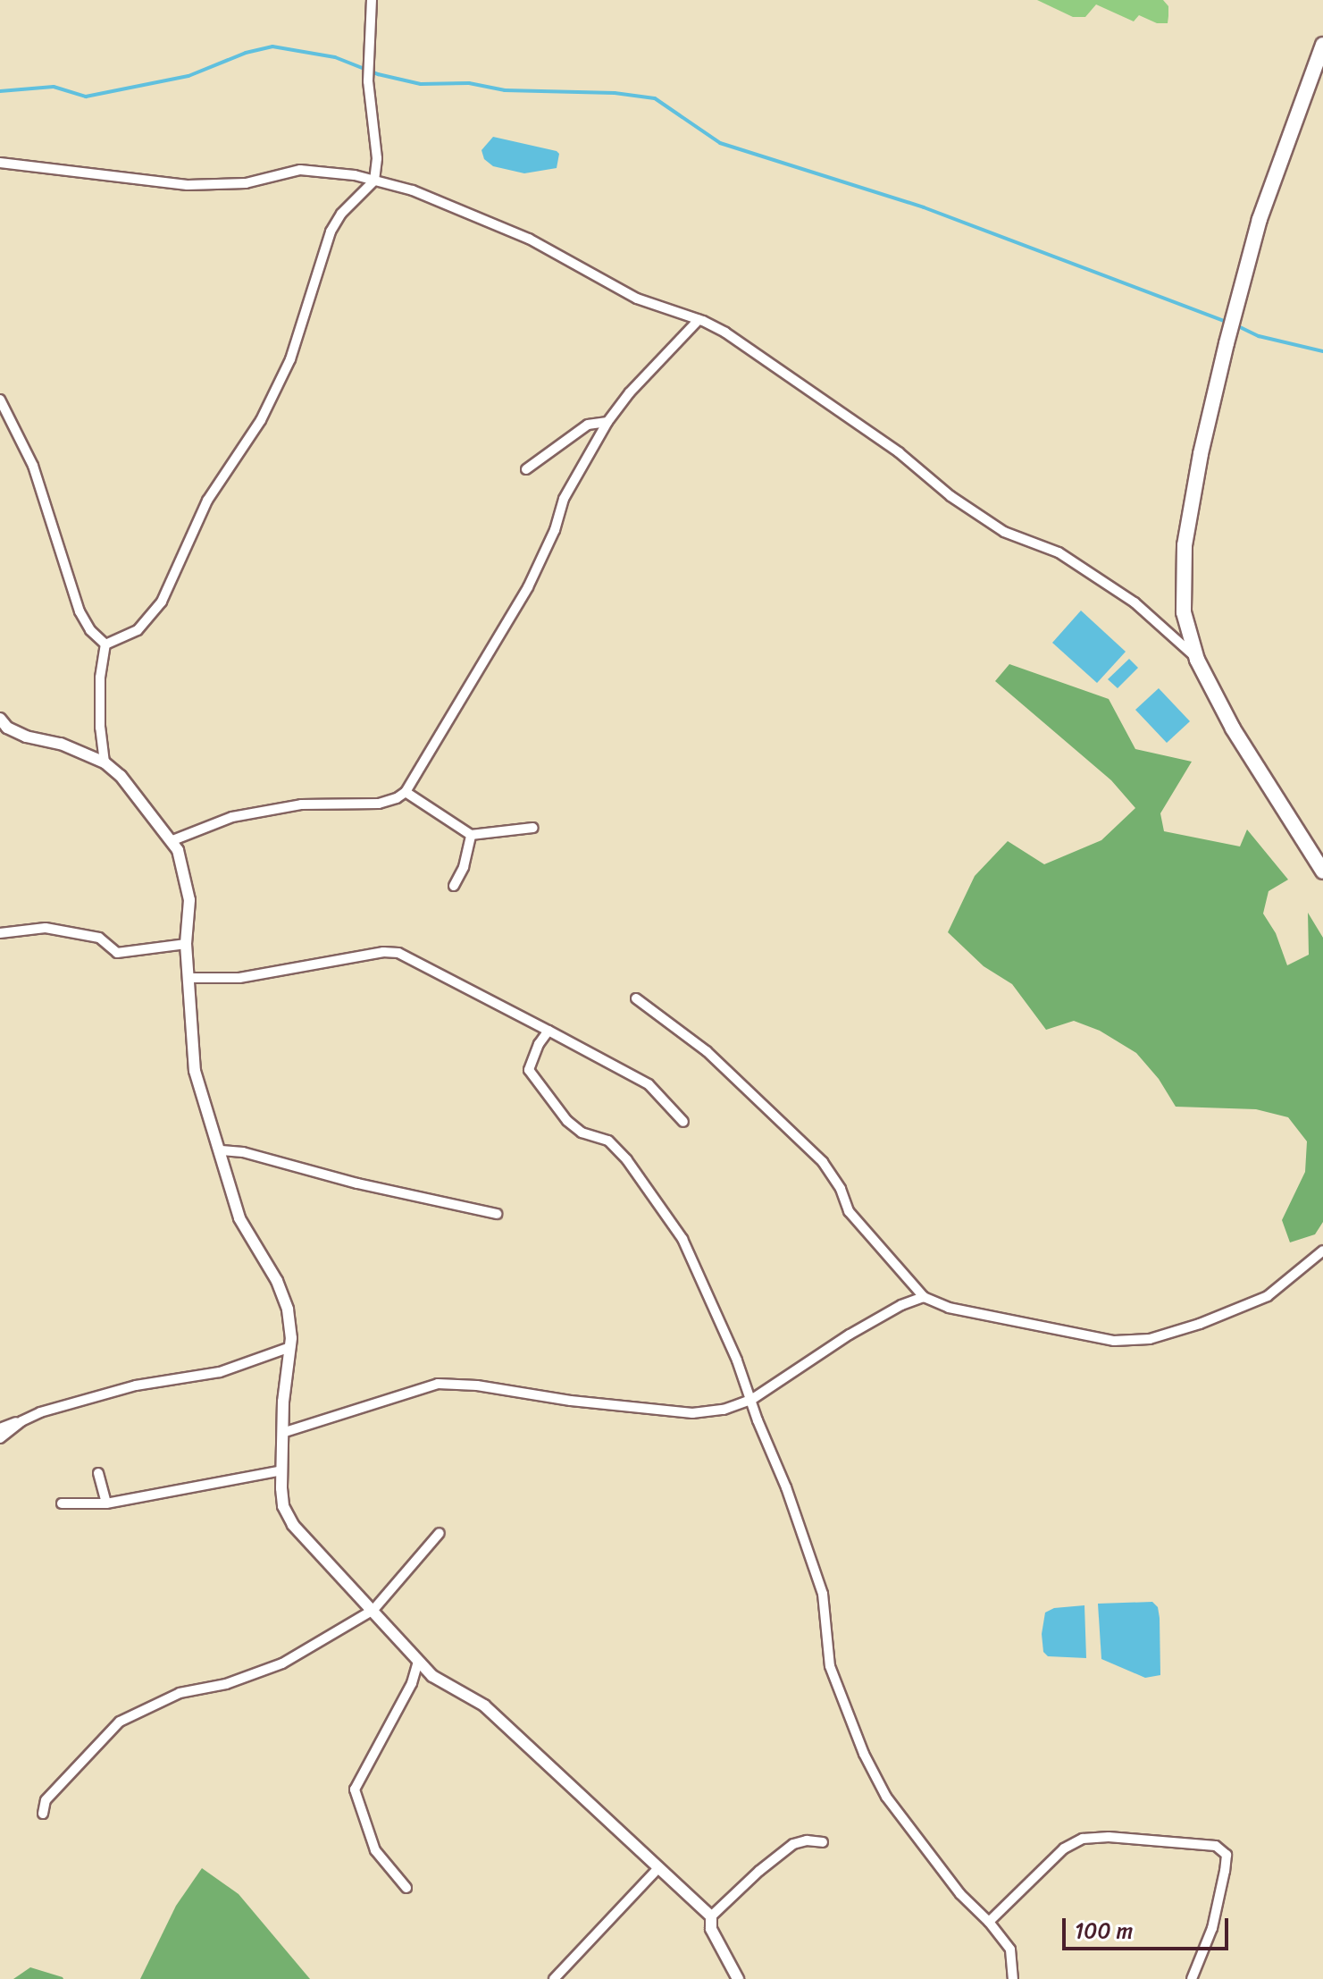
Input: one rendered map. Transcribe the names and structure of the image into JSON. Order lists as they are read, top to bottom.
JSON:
{
  "scale_bar": "100 m"
}
